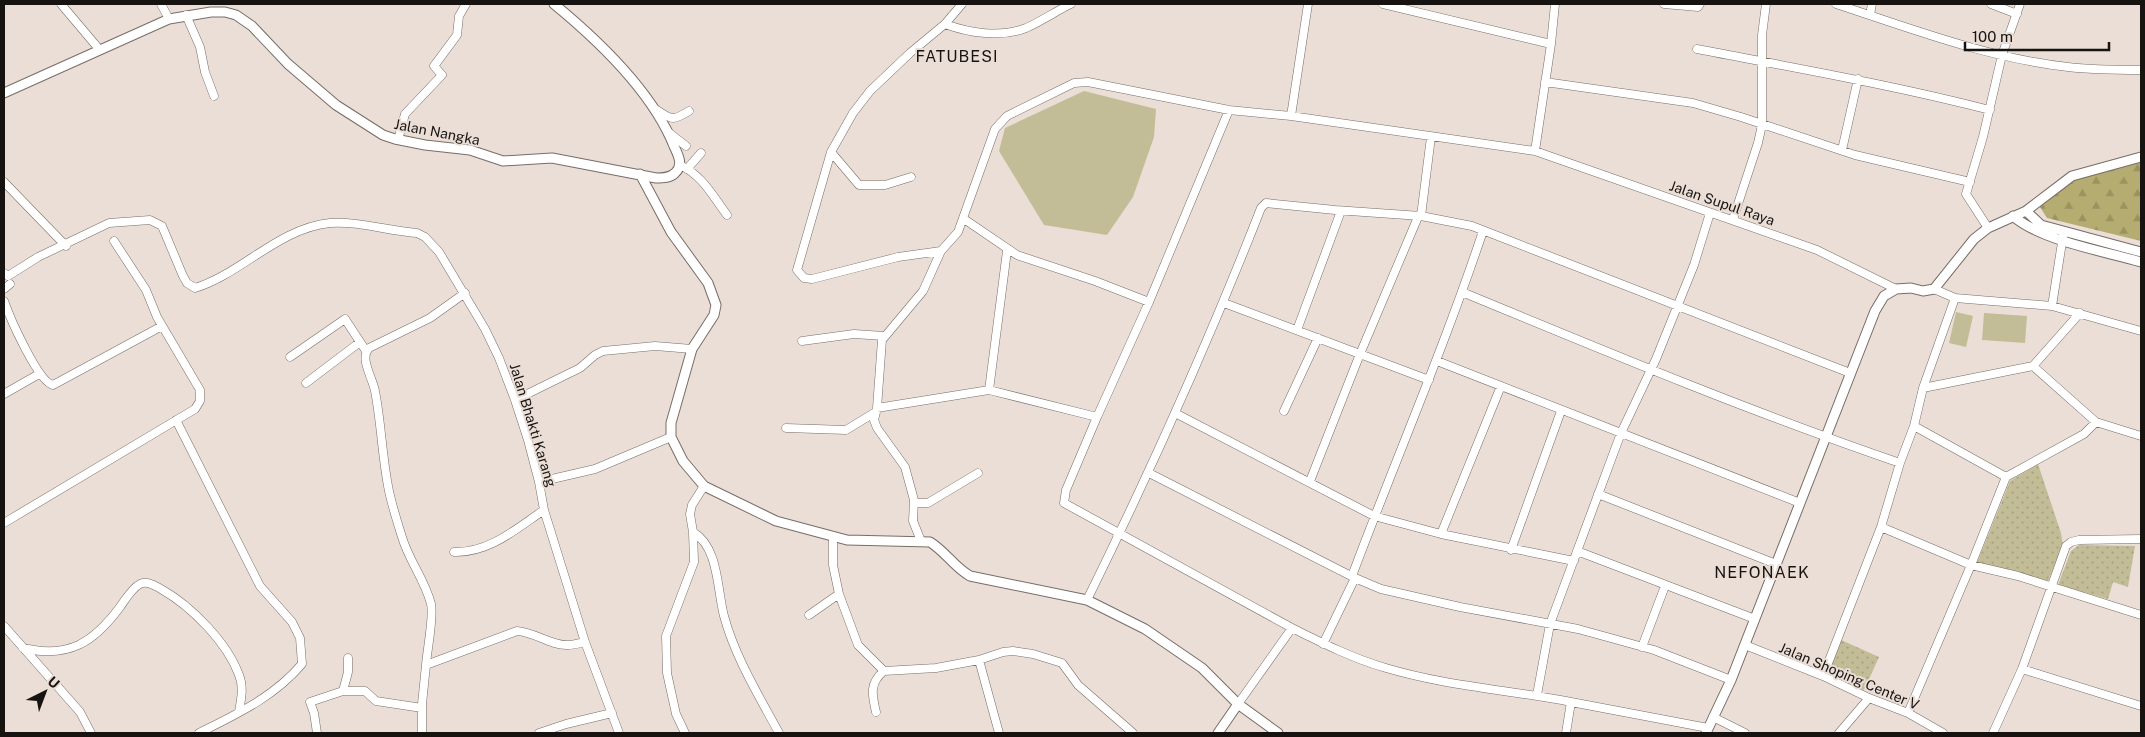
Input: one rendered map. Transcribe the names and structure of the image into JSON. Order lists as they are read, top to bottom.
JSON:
{
  "streets": {
    "street": [
      "Jalan Nangka",
      "Jalan Supul Raya",
      "Jalan Bhakti Karang",
      "Jalan Shoping Center V"
    ]
  },
  "districts": ["FATUBESI", "NEFONAEK"],
  "scale_bar": "100 m",
  "north": "top right"
}
